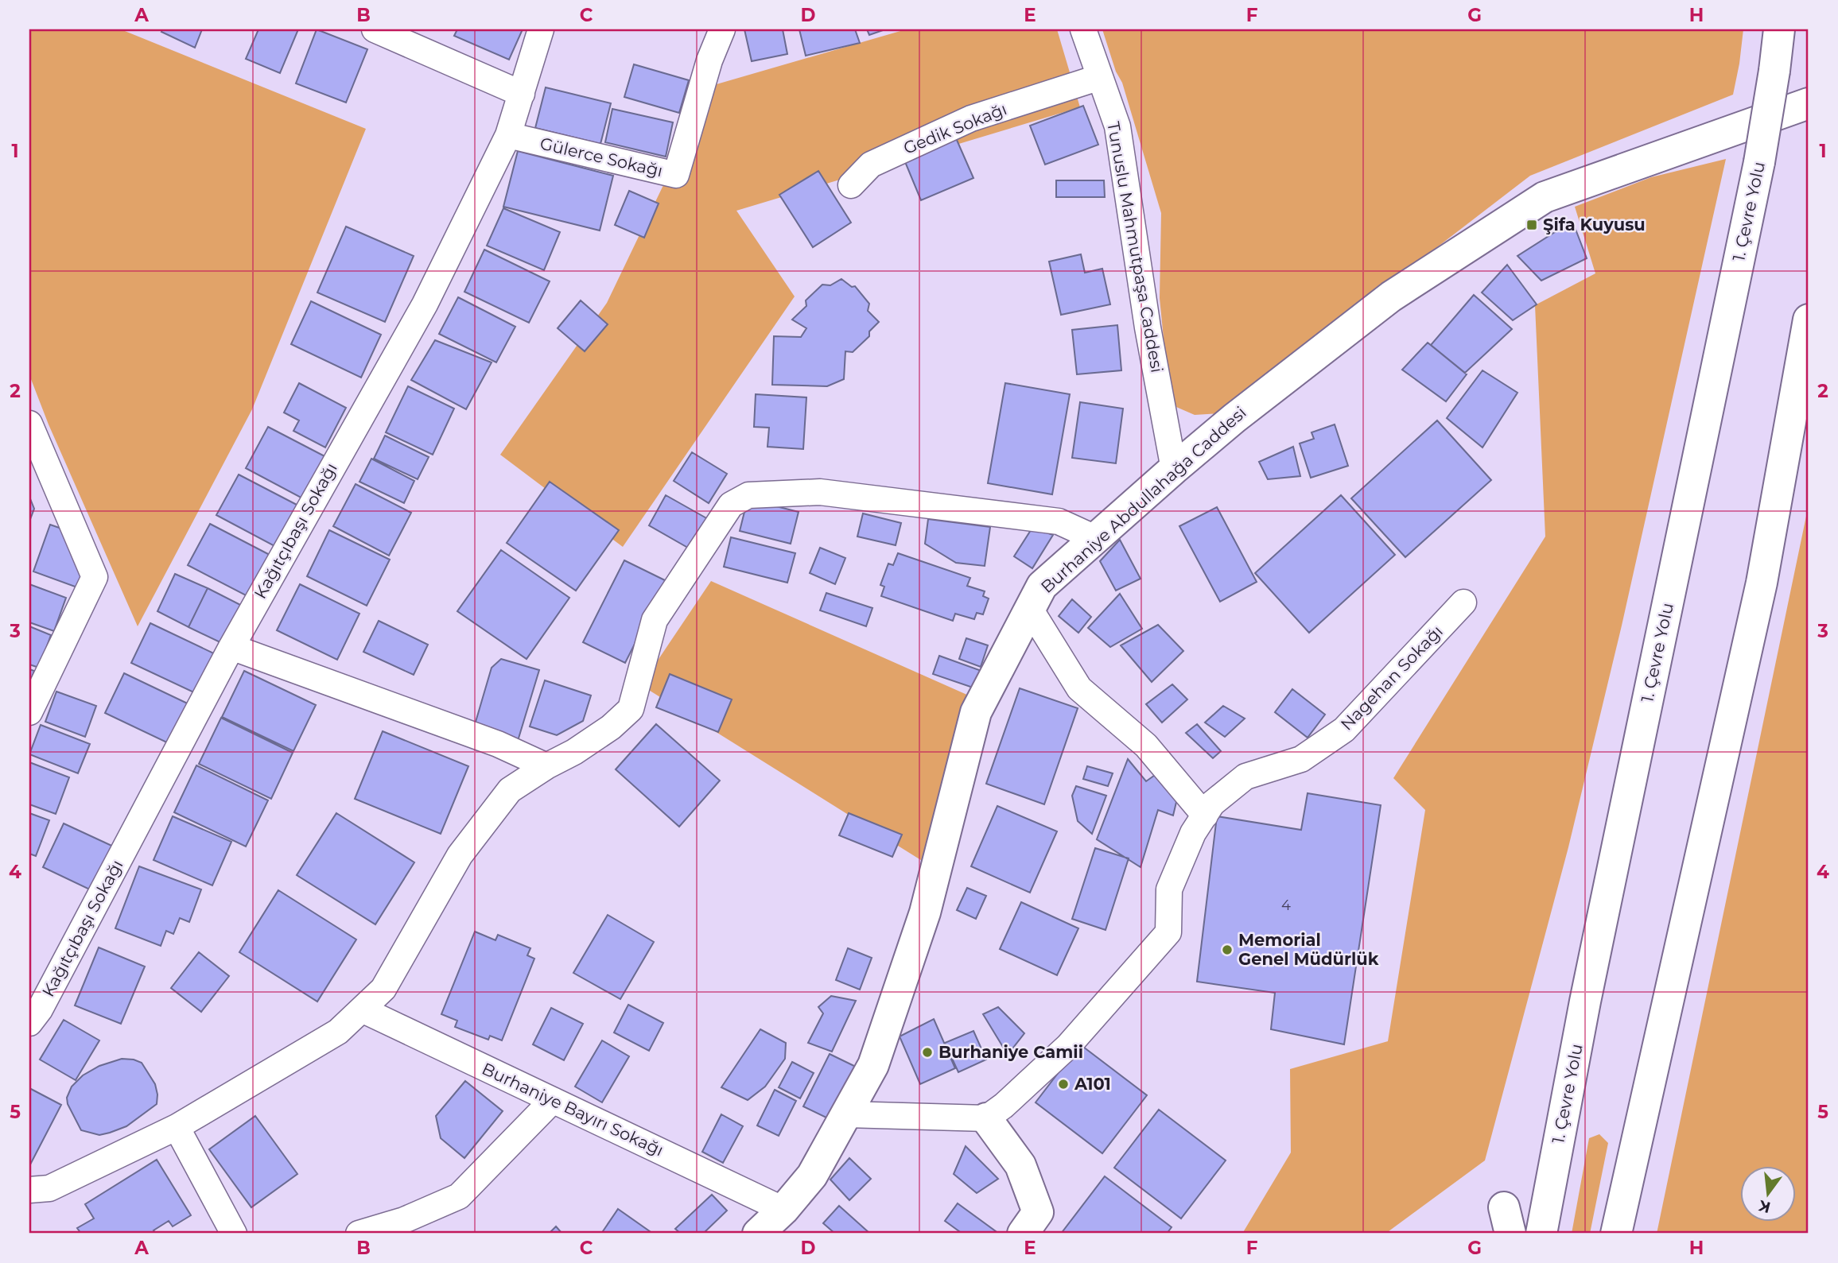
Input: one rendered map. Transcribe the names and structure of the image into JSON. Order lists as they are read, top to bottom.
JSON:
{
  "streets": {
    "main road": ["1. Çevre Yolu", "Burhaniye Abdullahağa Caddesi"],
    "street": [
      "Gedik Sokağı",
      "Gülerce Sokağı",
      "Tunuslu Mahmutpaşa Caddesi",
      "Kağıtçıbaşı Sokağı",
      "Nagehan Sokağı",
      "Burhaniye Bayırı Sokağı"
    ]
  },
  "crossings": [
    ["Gedik Sokağı", "Tunuslu Mahmutpaşa Caddesi"],
    ["Gülerce Sokağı", "Kağıtçıbaşı Sokağı"],
    ["Tunuslu Mahmutpaşa Caddesi", "Burhaniye Abdullahağa Caddesi"],
    ["Burhaniye Abdullahağa Caddesi", "Burhaniye Bayırı Sokağı"]
  ],
  "places": {
    "transit": ["Şifa Kuyusu"],
    "other": ["Memorial Genel Müdürlük", "Burhaniye Camii", "A101"]
  },
  "house_numbers": ["4"],
  "north": "bottom",
  "grid": {
    "columns": [
      "A",
      "B",
      "C",
      "D",
      "E",
      "F",
      "G",
      "H"
    ],
    "rows": [
      "1",
      "2",
      "3",
      "4",
      "5"
    ]
  }
}
